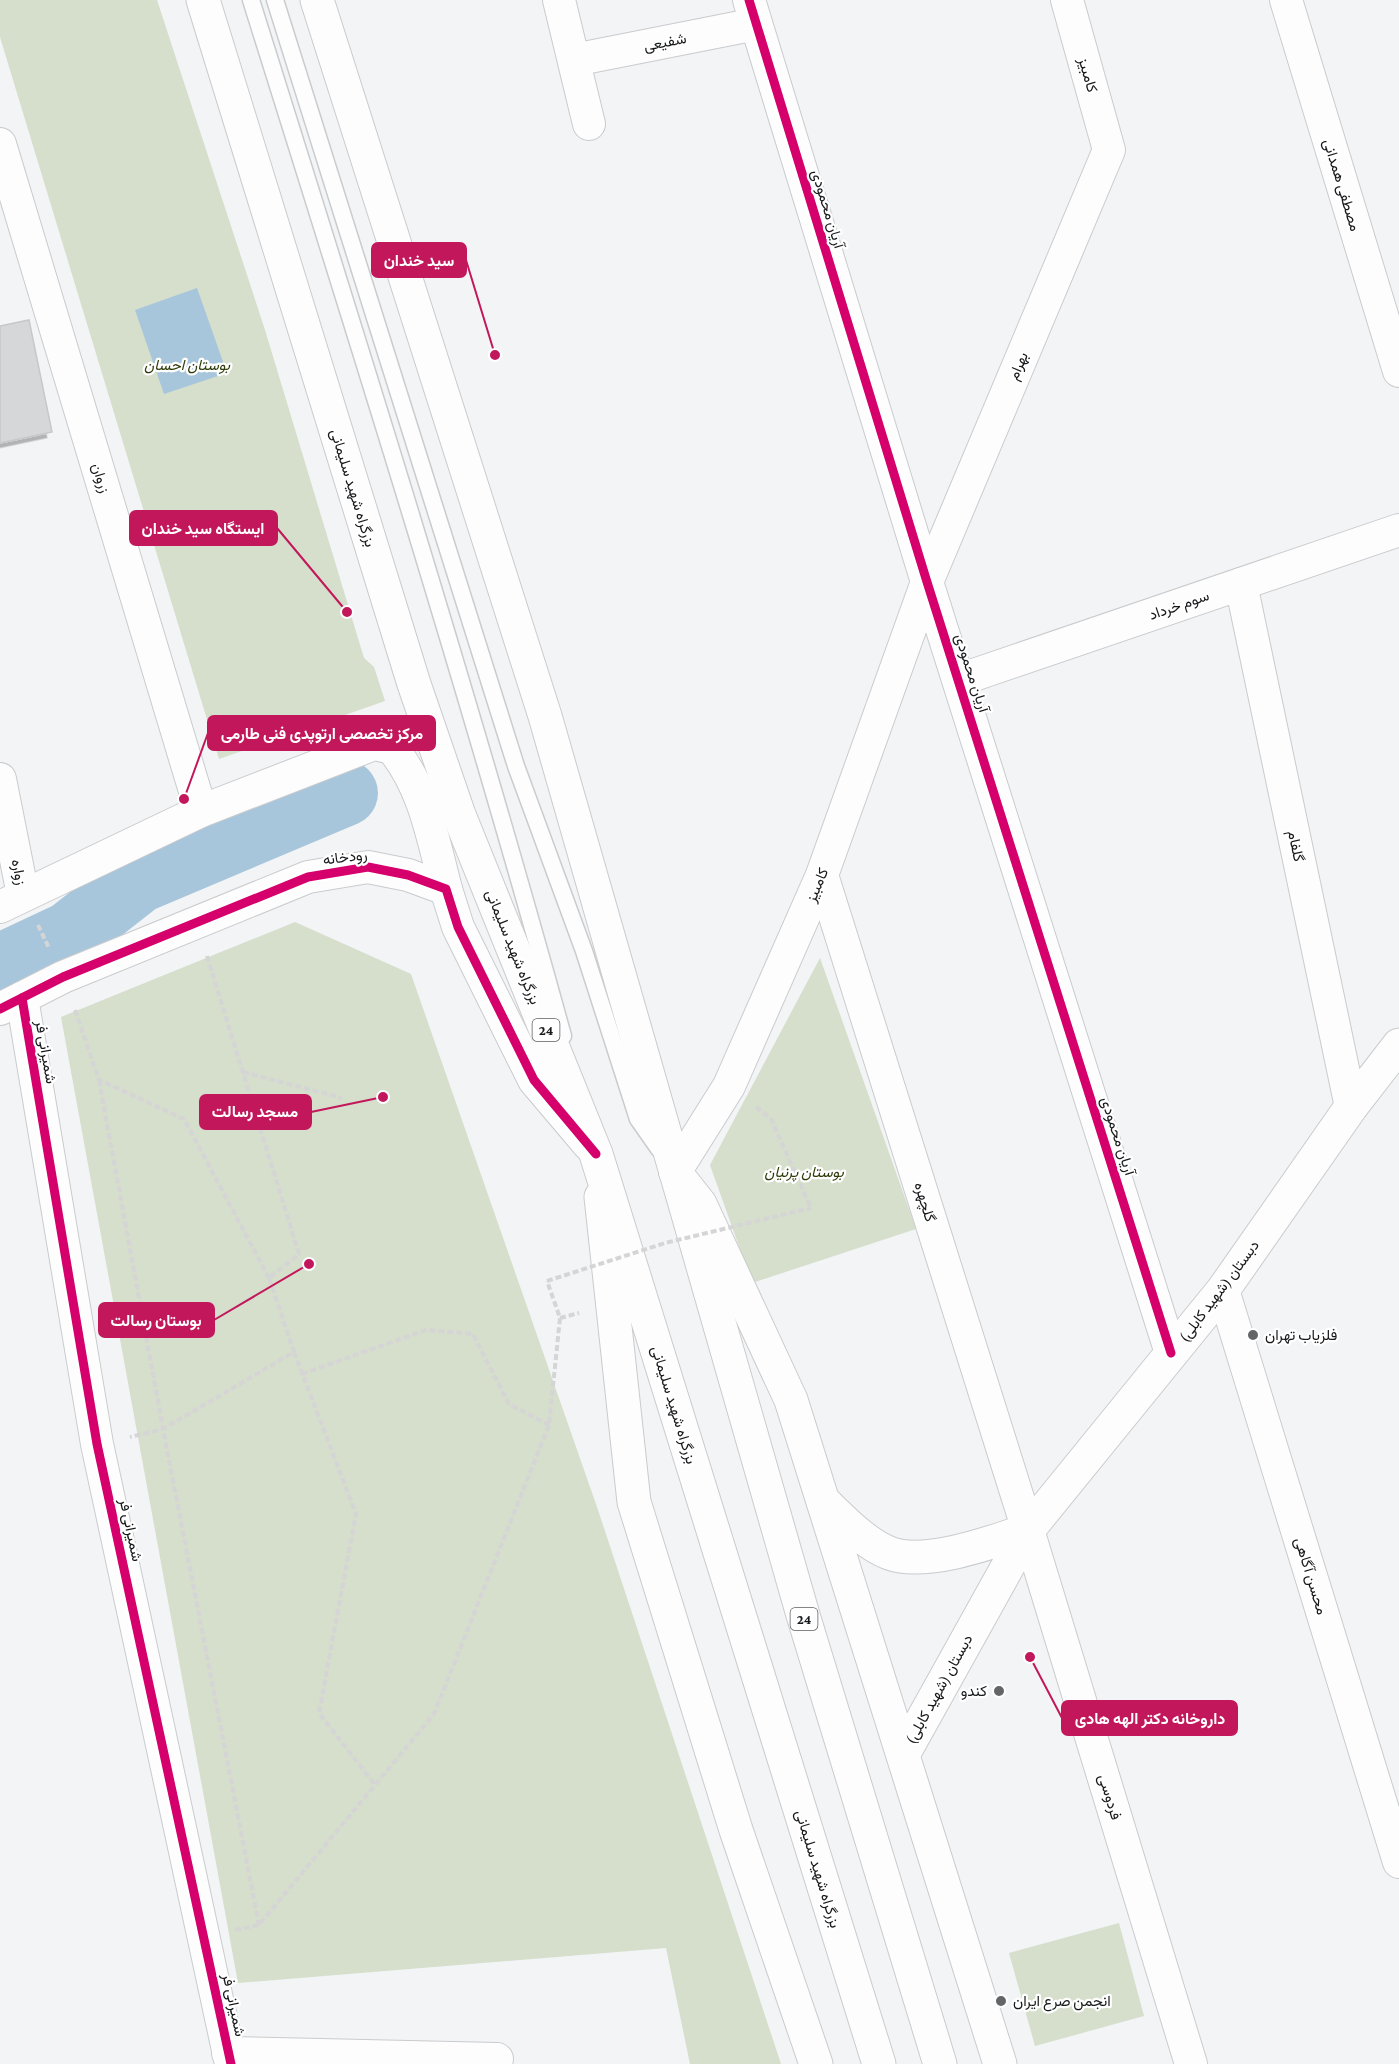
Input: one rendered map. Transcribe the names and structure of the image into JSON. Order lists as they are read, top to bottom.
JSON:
{
  "streets": {
    "main road": ["بزرگراه شهید سلیمانی", "24", "دبستان (شهید کابلی)"],
    "street": [
      "شفیعی",
      "کامبیز",
      "مصطفی همدانی",
      "آریان محمودی",
      "بهرام",
      "زروان",
      "سوم خرداد",
      "گلفام",
      "رودخانه",
      "زواره",
      "شمیرانی فر",
      "گلچهره",
      "محسن آگاهی",
      "فردوسی"
    ]
  },
  "crossings": [
    ["شفیعی", "آریان محمودی"],
    ["کامبیز", "آریان محمودی"],
    ["کامبیز", "بهرام"],
    ["کامبیز", "24"],
    ["کامبیز", "گلچهره"],
    ["آریان محمودی", "بهرام"],
    ["آریان محمودی", "سوم خرداد"],
    ["آریان محمودی", "دبستان (شهید کابلی)"],
    ["سوم خرداد", "گلفام"],
    ["گلفام", "دبستان (شهید کابلی)"],
    ["رودخانه", "شمیرانی فر"],
    ["گلچهره", "دبستان (شهید کابلی)"],
    ["گلچهره", "فردوسی"],
    ["دبستان (شهید کابلی)", "محسن آگاهی"],
    ["دبستان (شهید کابلی)", "فردوسی"]
  ],
  "parks": ["بوستان احسان", "بوستان پرنیان"],
  "places": [
    "سید خندان",
    "ایستگاه سید خندان",
    "مرکز تخصصی ارتوپدی فنی طارمی",
    "مسجد رسالت",
    "بوستان رسالت",
    "فلزیاب تهران",
    "داروخانه دکتر الهه هادی",
    "کندو",
    "انجمن صرع ایران"
  ]
}
